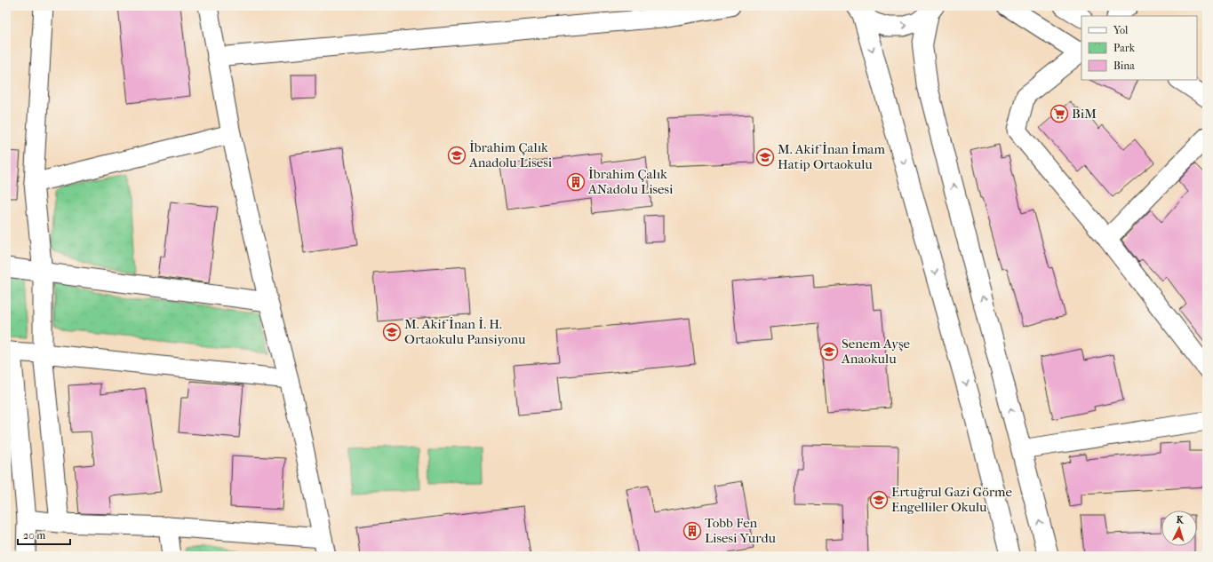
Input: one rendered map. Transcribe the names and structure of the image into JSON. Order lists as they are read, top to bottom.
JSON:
{
  "places": {
    "supermarket": ["BiM"],
    "school or university": [
      "İbrahim Çalık Anadolu Lisesi",
      "M. Akif İnan İmam Hatip Ortaokulu",
      "M. Akif İnan İ. H. Ortaokulu Pansiyonu",
      "Senem Ayşe Anaokulu",
      "Ertuğrul Gazi Görme Engelliler Okulu"
    ],
    "building": ["İbrahim Çalık ANadolu Lisesi", "Tobb Fen Lisesi Yurdu"]
  },
  "legend": ["Yol", "Park", "Bina"],
  "scale_bar": "20 m",
  "north": "top"
}
